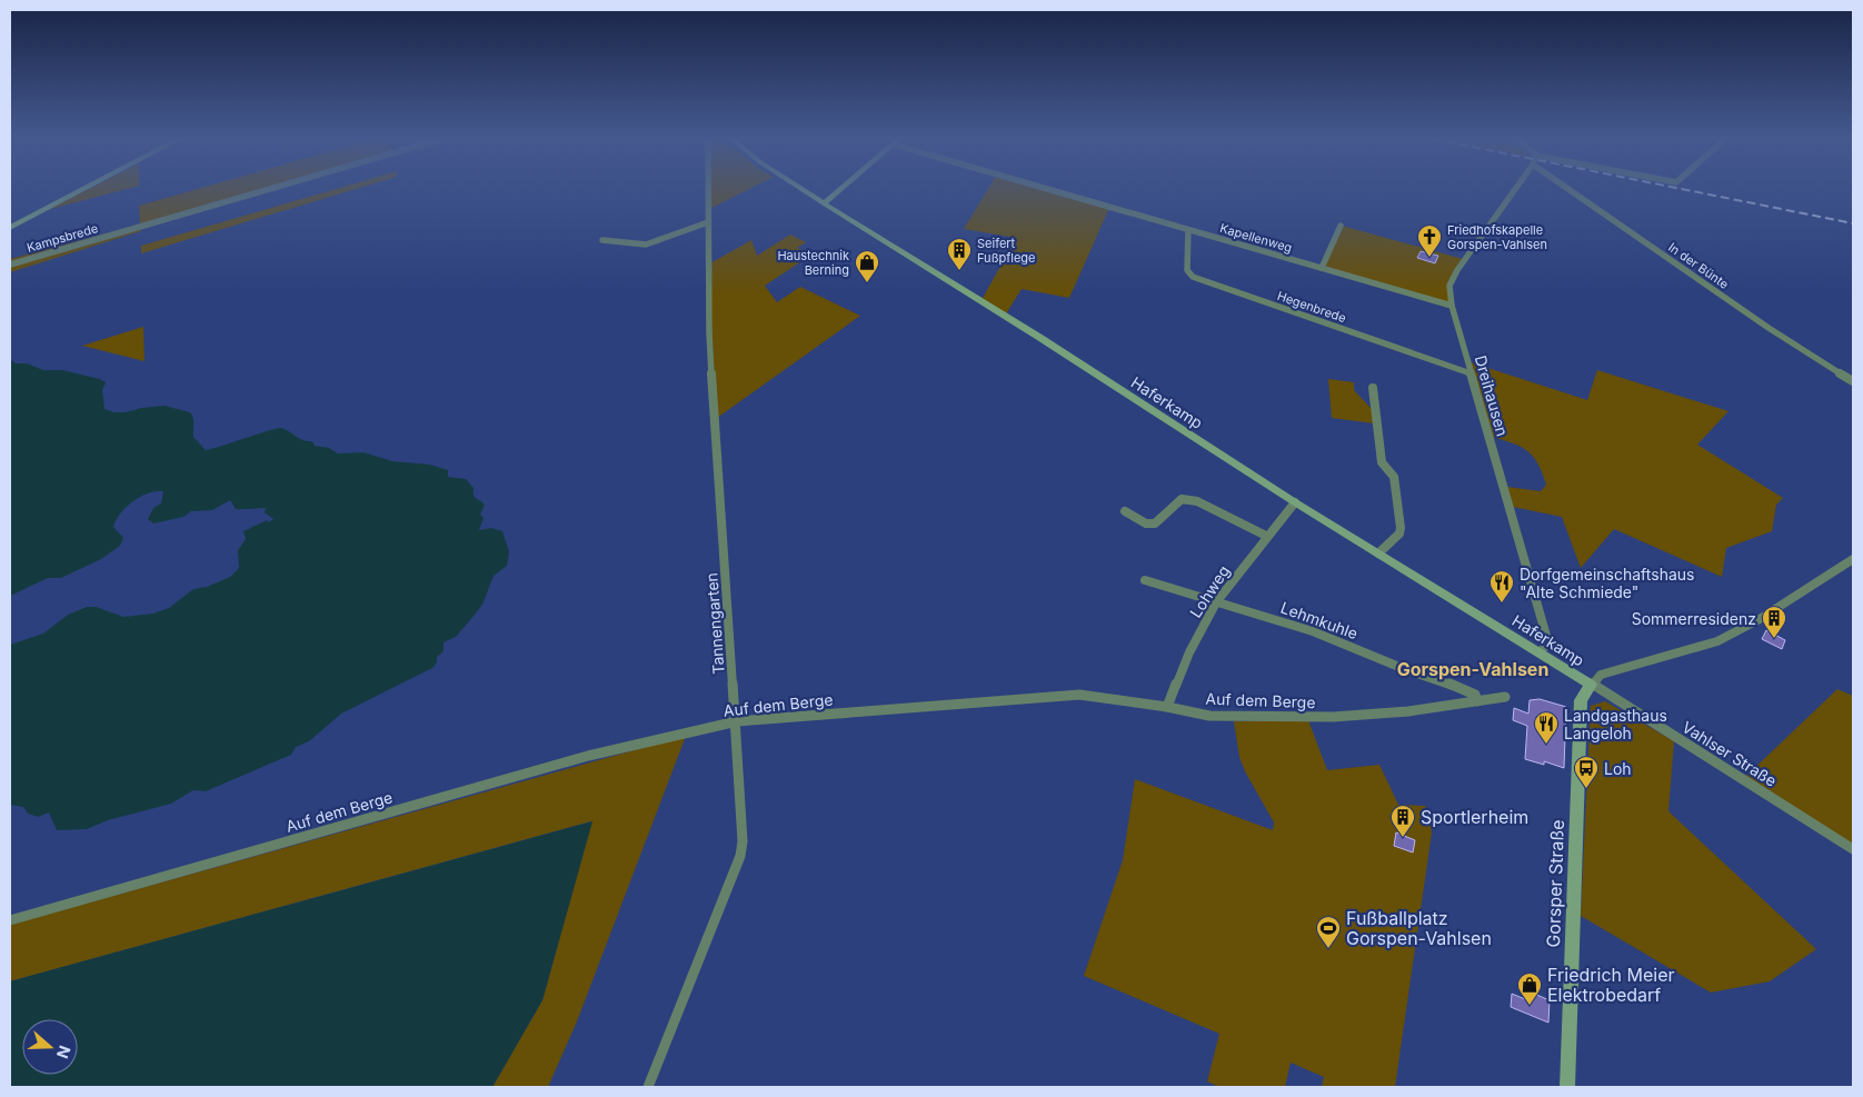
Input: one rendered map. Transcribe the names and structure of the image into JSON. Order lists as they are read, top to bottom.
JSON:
{
  "streets": {
    "street": [
      "Kampsbrede",
      "Kapellenweg",
      "In der Bünte",
      "Hegenbrede",
      "Dreihausen",
      "Haferkamp",
      "Lohweg",
      "Lehmkuhle",
      "Tannengarten",
      "Auf dem Berge",
      "Vahlser Straße",
      "Gorsper Straße"
    ]
  },
  "crossings": [
    ["Kapellenweg", "Hegenbrede"],
    ["Kapellenweg", "Dreihausen"],
    ["Hegenbrede", "Dreihausen"],
    ["Dreihausen", "Haferkamp"],
    ["Haferkamp", "Lohweg"],
    ["Haferkamp", "Vahlser Straße"],
    ["Haferkamp", "Gorsper Straße"],
    ["Lohweg", "Lehmkuhle"],
    ["Lohweg", "Auf dem Berge"],
    ["Lehmkuhle", "Auf dem Berge"],
    ["Tannengarten", "Auf dem Berge"],
    ["Vahlser Straße", "Gorsper Straße"]
  ],
  "districts": ["Gorspen-Vahlsen"],
  "places": {
    "church": ["Friedhofskapelle Gorspen-Vahlsen"],
    "building": ["Seifert Fußpflege", "Sommerresidenz", "Sportlerheim"],
    "shop": ["Haustechnik Berning", "Friedrich Meier Elektrobedarf"],
    "restaurant": ["Dorfgemeinschaftshaus \"Alte Schmiede\"", "Landgasthaus Langeloh"],
    "bus stop": ["Loh"],
    "sports": ["Fußballplatz Gorspen-Vahlsen"]
  },
  "north": "right"
}
